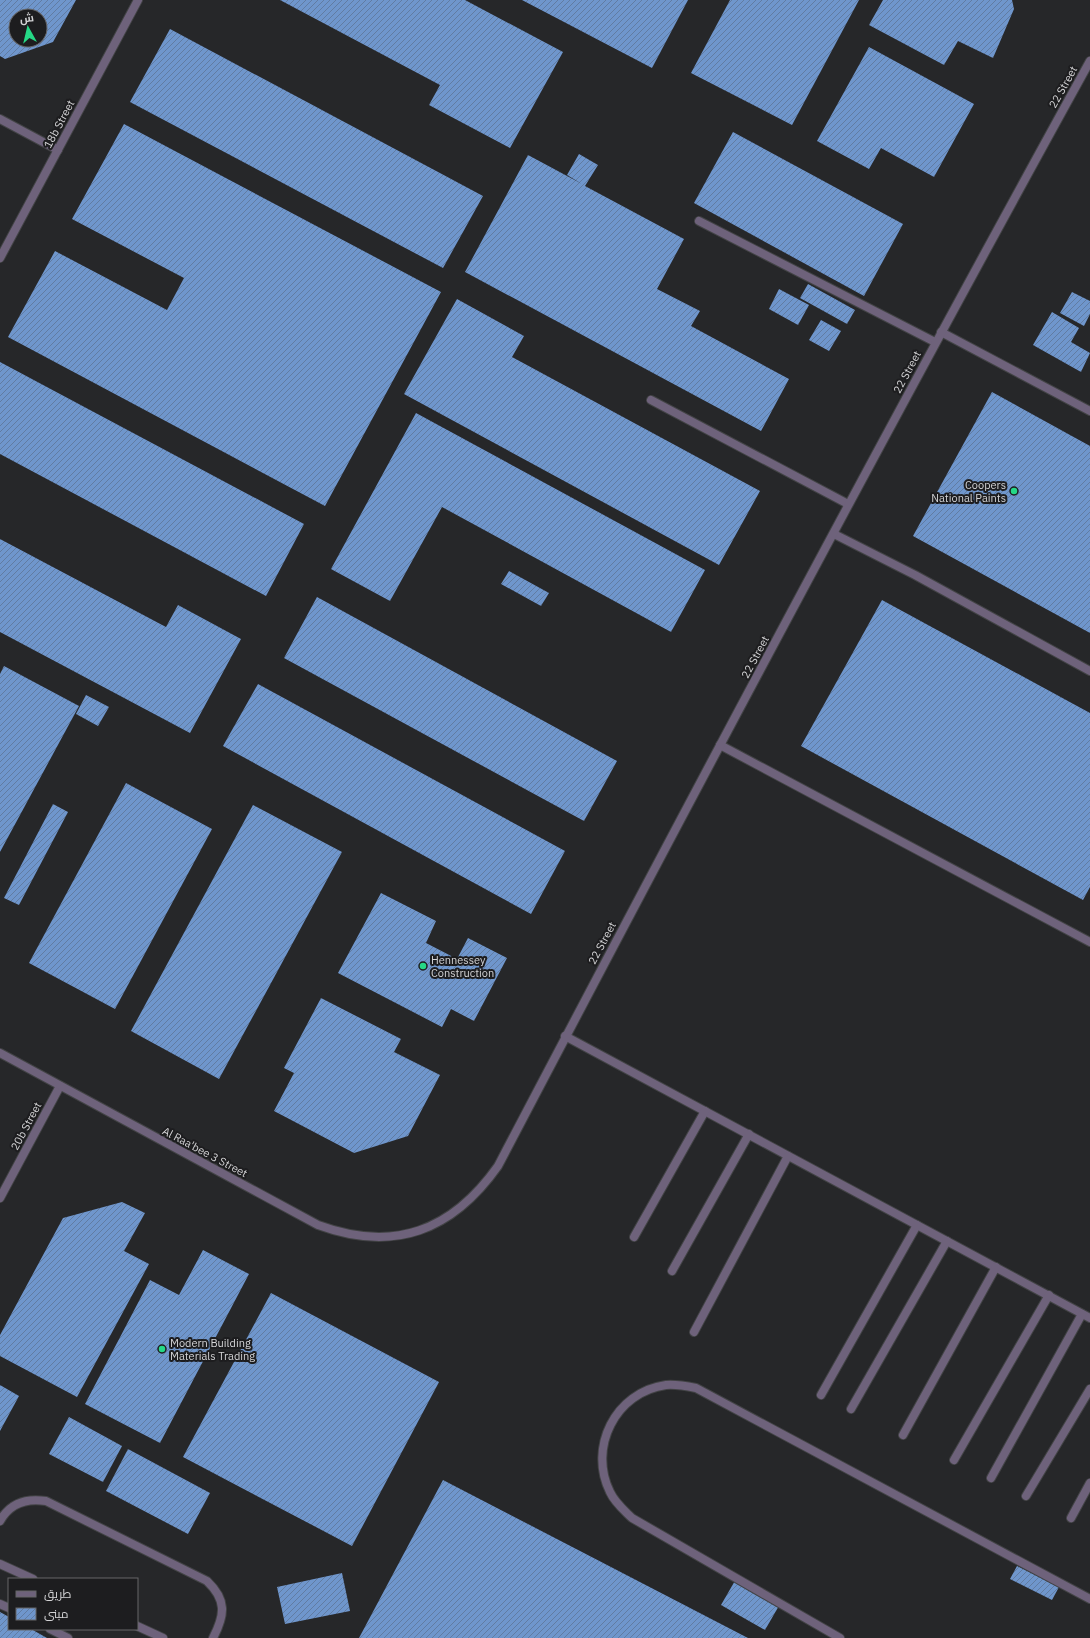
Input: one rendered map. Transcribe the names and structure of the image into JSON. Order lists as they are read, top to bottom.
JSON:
{
  "streets": {
    "street": [
      "22 Street",
      "18b Street",
      "20b Street",
      "Al Raa'bee 3 Street"
    ]
  },
  "crossings": [
    ["22 Street", "Al Raa'bee 3 Street"],
    ["20b Street", "Al Raa'bee 3 Street"]
  ],
  "places": ["Coopers National Paints", "Hennessey Construction", "Modern Building Materials Trading"],
  "legend": ["طريق", "مبنى"],
  "north": "top"
}
